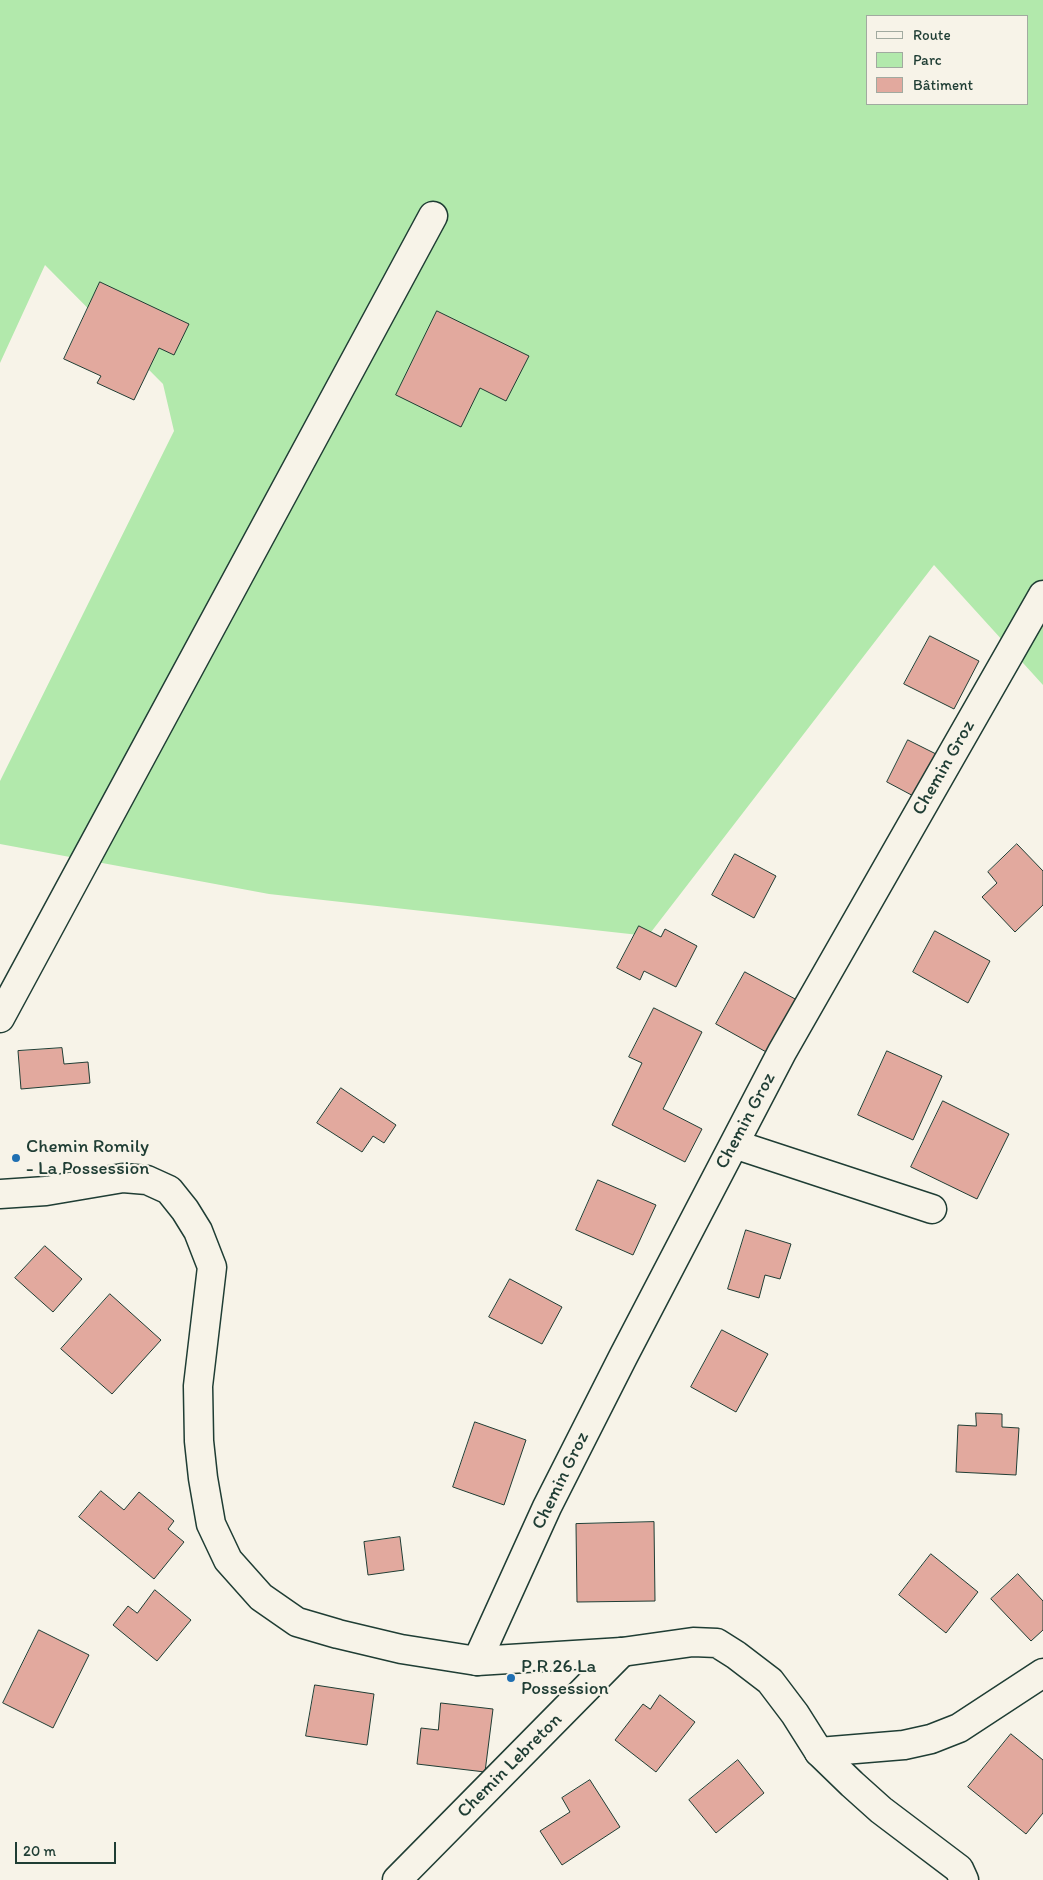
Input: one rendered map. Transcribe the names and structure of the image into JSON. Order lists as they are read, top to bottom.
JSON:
{
  "streets": {
    "street": ["Chemin Groz", "Chemin Lebreton"]
  },
  "places": ["Chemin Romily - La Possession", "P.R 26 La Possession"],
  "legend": ["Route", "Parc", "Bâtiment"],
  "scale_bar": "20 m"
}
